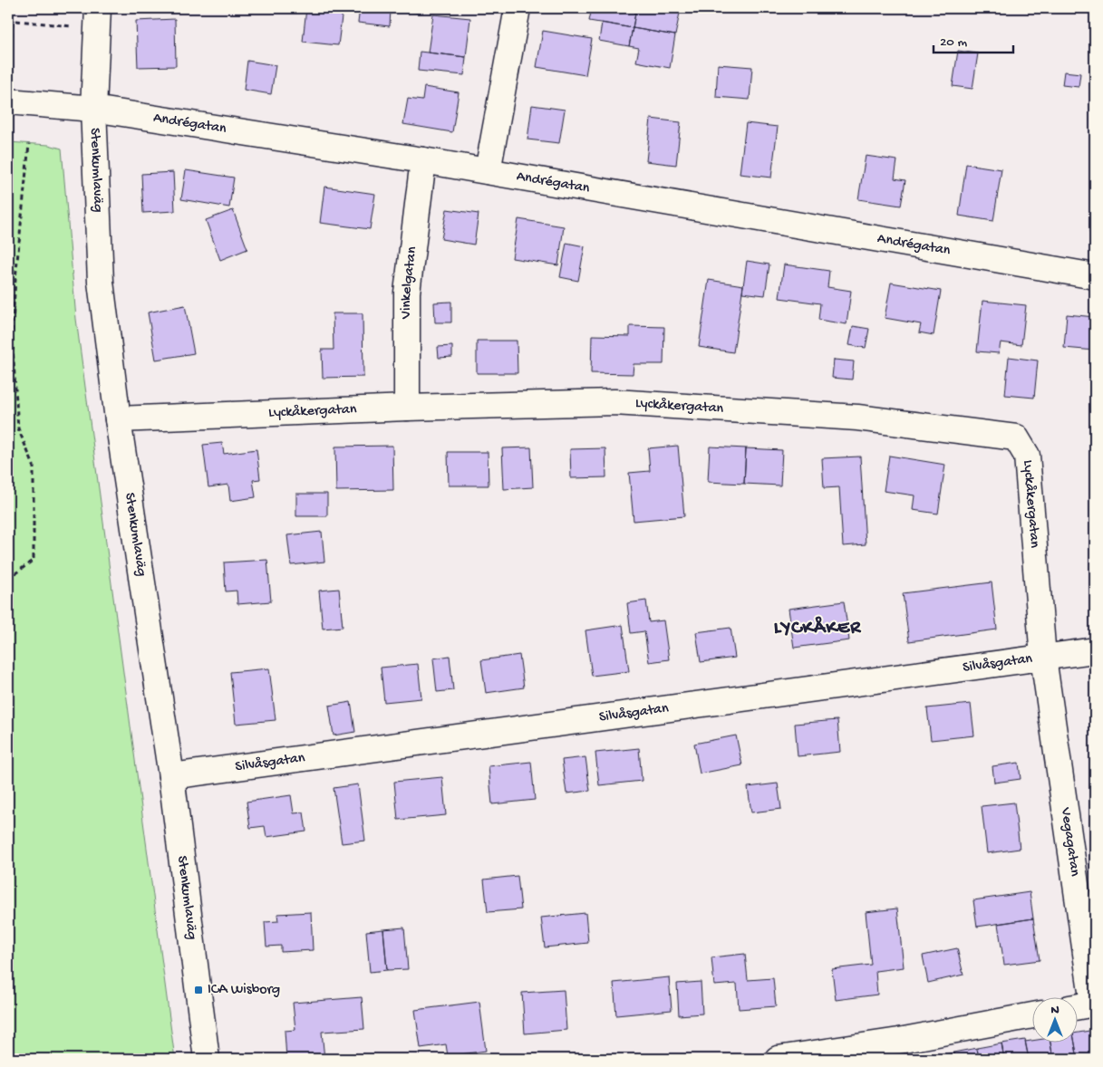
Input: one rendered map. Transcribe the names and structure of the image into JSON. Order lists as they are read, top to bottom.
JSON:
{
  "streets": {
    "street": [
      "Andrégatan",
      "Stenkumlaväg",
      "Vinkelgatan",
      "Lyckåkergatan",
      "Silvåsgatan",
      "Vegagatan"
    ]
  },
  "crossings": [
    ["Andrégatan", "Stenkumlaväg"],
    ["Andrégatan", "Vinkelgatan"],
    ["Stenkumlaväg", "Lyckåkergatan"],
    ["Stenkumlaväg", "Silvåsgatan"],
    ["Vinkelgatan", "Lyckåkergatan"],
    ["Lyckåkergatan", "Silvåsgatan"],
    ["Lyckåkergatan", "Vegagatan"],
    ["Silvåsgatan", "Vegagatan"]
  ],
  "districts": ["LYCKÅKER"],
  "places": {
    "transit": ["ICA Wisborg"]
  },
  "scale_bar": "20 m",
  "north": "top"
}
